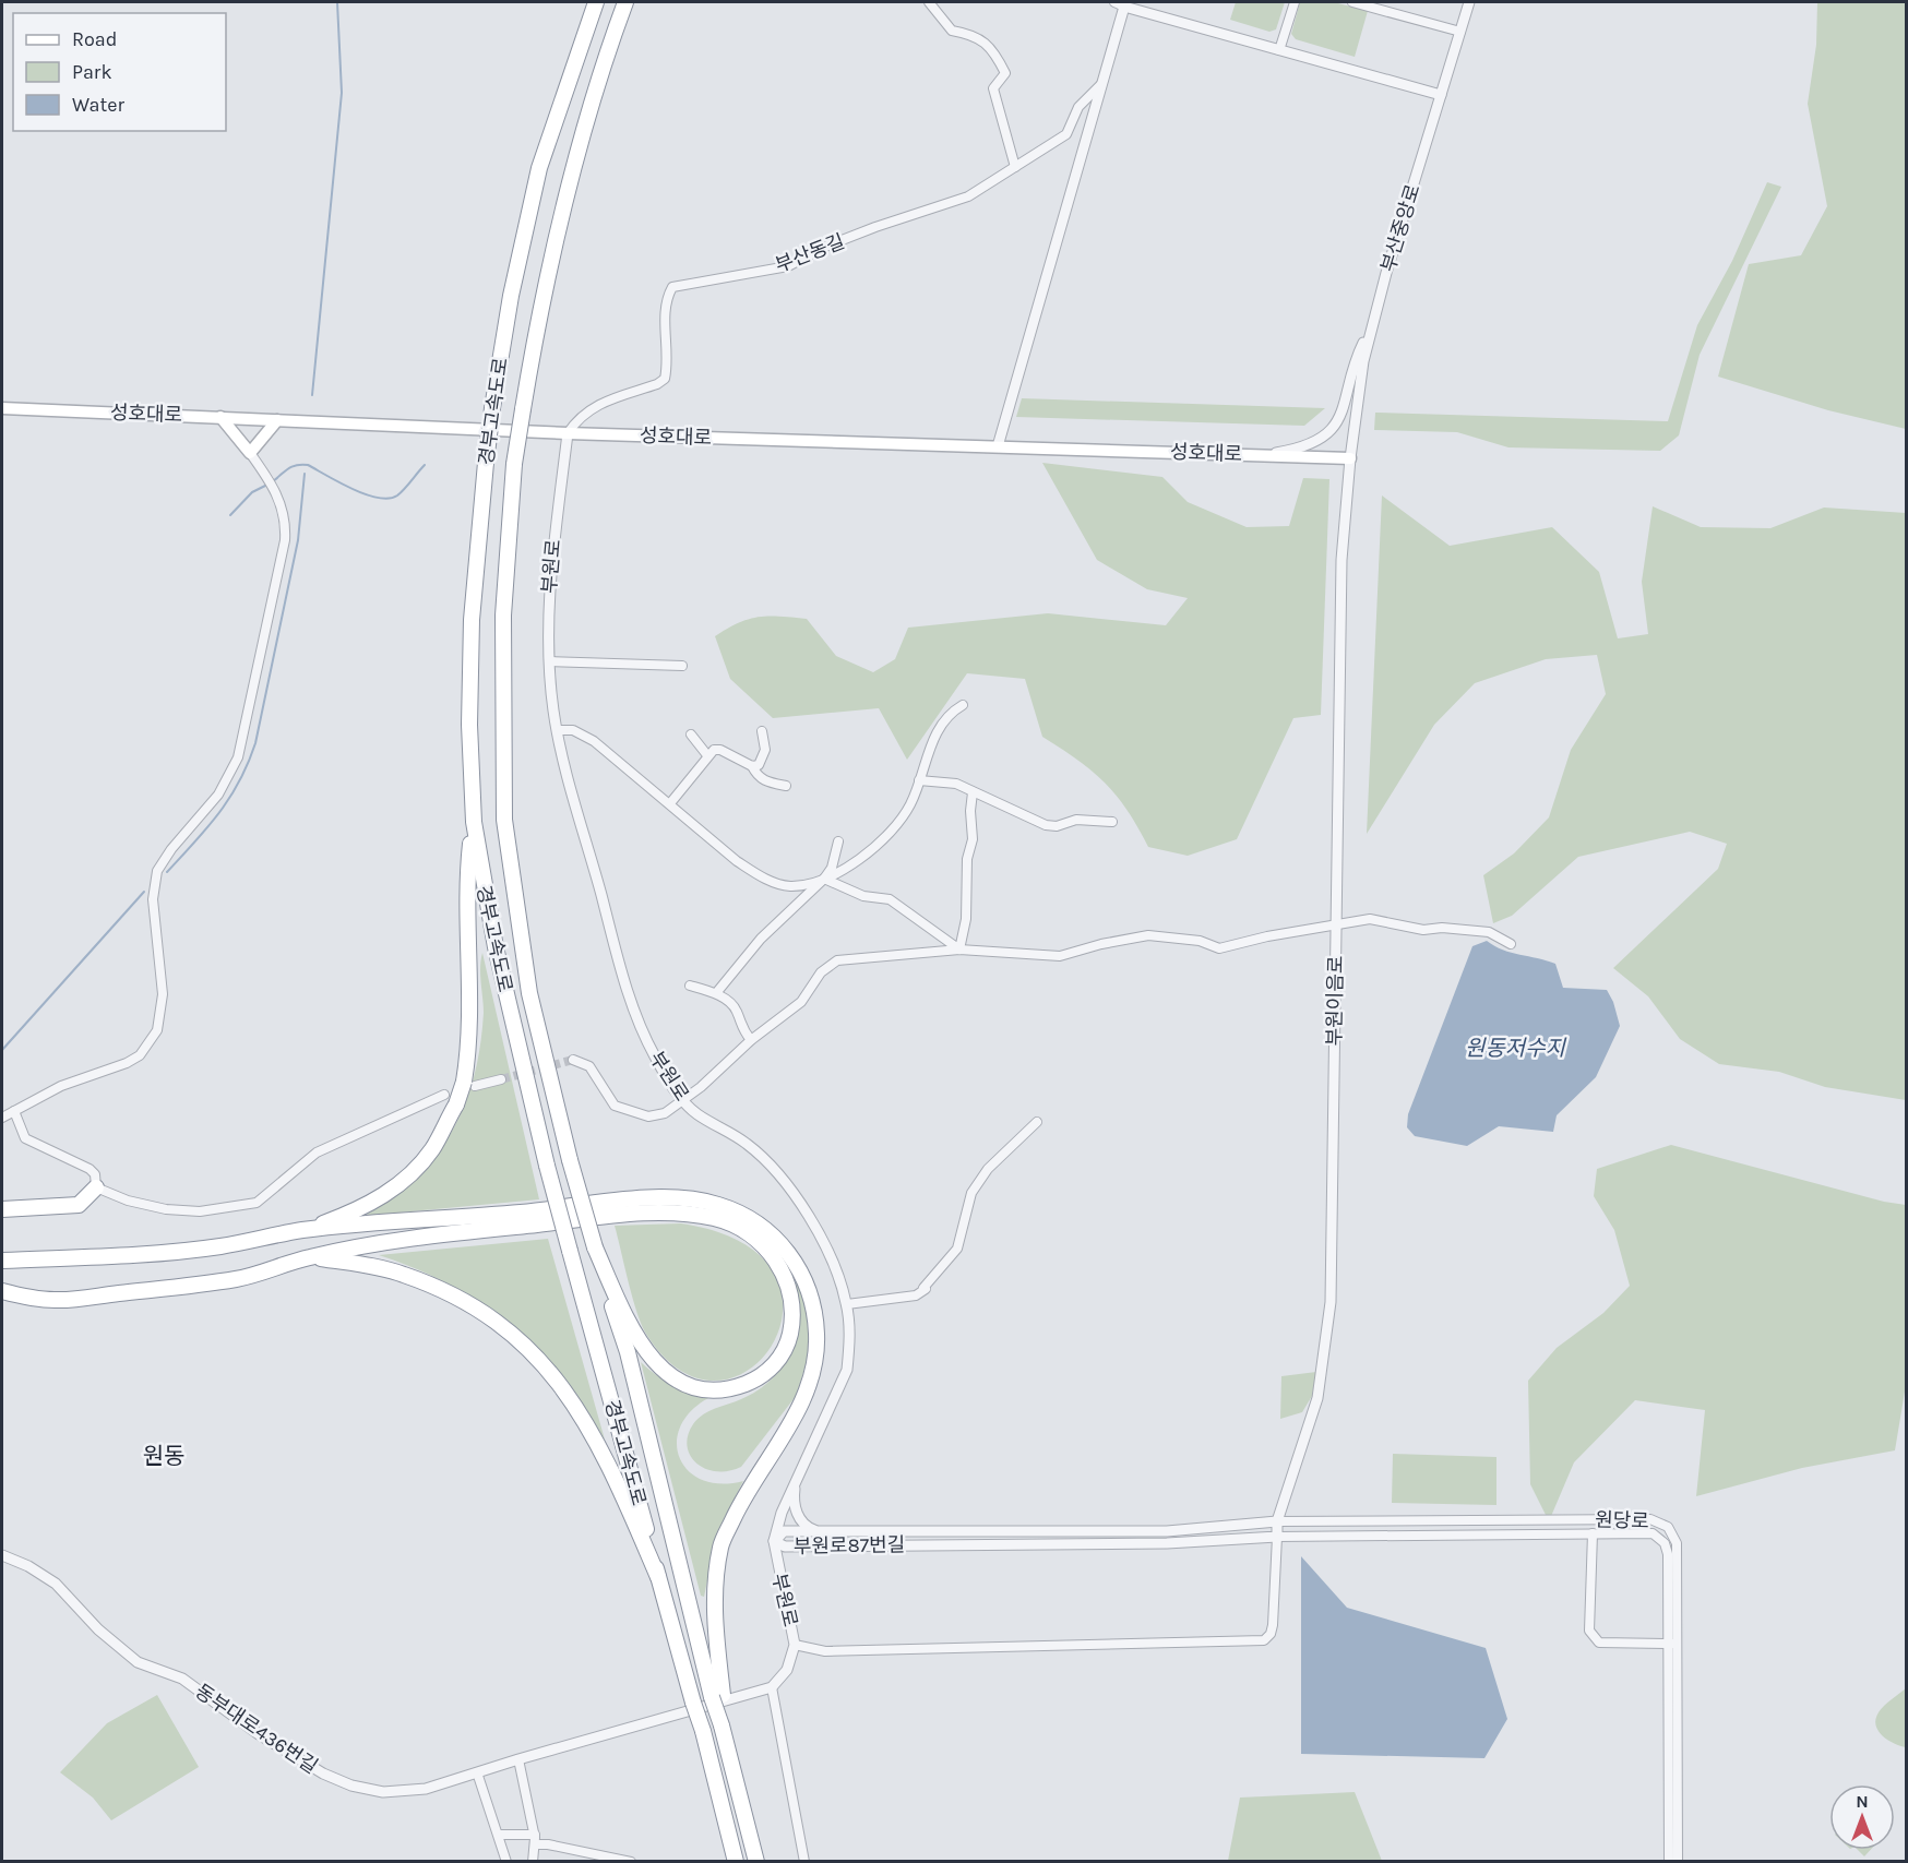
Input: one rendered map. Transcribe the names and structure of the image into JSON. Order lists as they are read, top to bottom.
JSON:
{
  "streets": {
    "highway": ["경부고속도로"],
    "main road": ["성호대로"],
    "street": [
      "부산중앙로",
      "부산동길",
      "부원로",
      "부원이음로",
      "원당로",
      "부원로87번길",
      "동부대로436번길"
    ]
  },
  "crossings": [
    ["부산중앙로", "성호대로"],
    ["부산중앙로", "부원이음로"],
    ["부산동길", "성호대로"],
    ["부산동길", "부원로"],
    ["성호대로", "부원로"],
    ["성호대로", "부원이음로"],
    ["부원로", "부원로87번길"],
    ["부원로", "동부대로436번길"],
    ["부원이음로", "원당로"],
    ["부원이음로", "부원로87번길"],
    ["원당로", "부원로87번길"]
  ],
  "districts": ["원동"],
  "water": ["원동저수지"],
  "legend": ["Road", "Park", "Water"],
  "north": "top"
}
